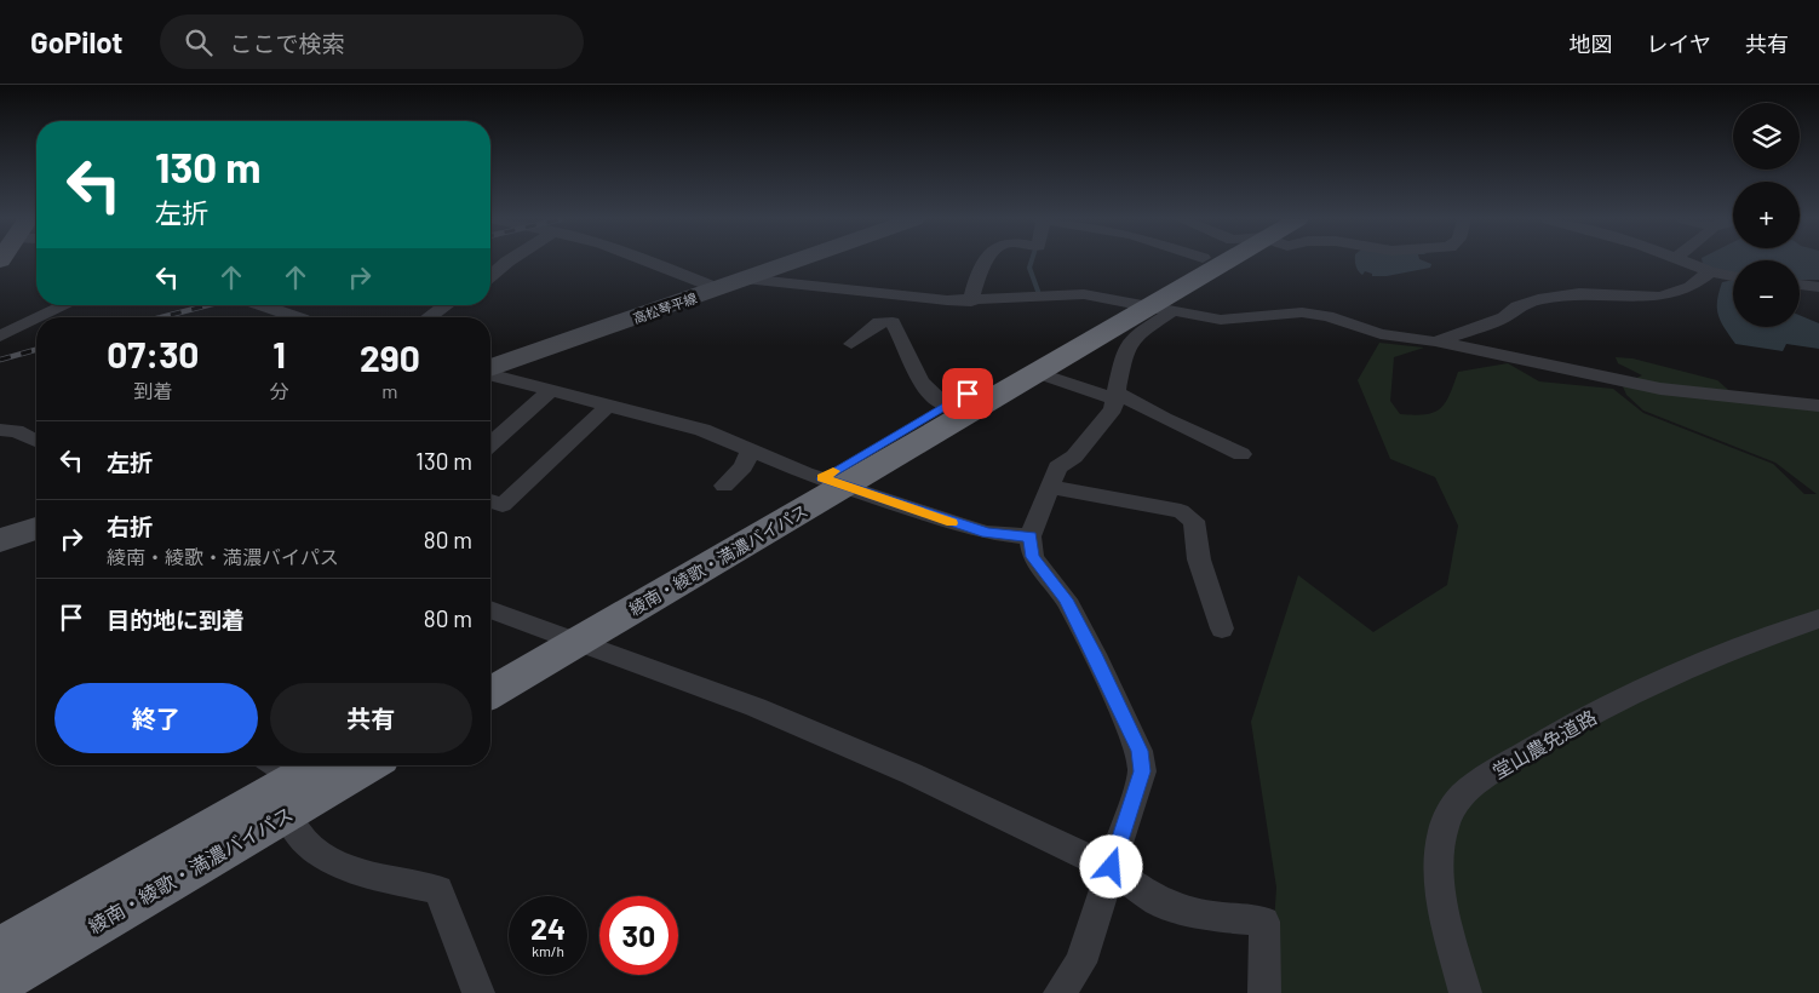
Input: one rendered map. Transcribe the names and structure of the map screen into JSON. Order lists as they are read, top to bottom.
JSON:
{
  "streets": {
    "highway": ["綾南・綾歌・満濃バイパス"],
    "main road": ["高松琴平線"],
    "street": ["堂山農免道路"]
  },
  "page": {
    "header": "GoPilot",
    "search": "ここで検索",
    "nav": ["地図", "レイヤ", "共有"],
    "map_buttons": ["+", "−"],
    "turn": ["130 m", "左折"],
    "eta": [
      "07:30",
      "到着",
      "1",
      "分",
      "290",
      "m"
    ],
    "list": [
      {
        "name": "左折",
        "value": "130 m"
      },
      {
        "name": "右折",
        "note": "綾南・綾歌・満濃バイパス",
        "value": "80 m"
      },
      {
        "name": "目的地に到着",
        "value": "80 m"
      }
    ],
    "buttons": ["終了", "共有"],
    "speed": "24 km/h",
    "limit": "30"
  }
}
